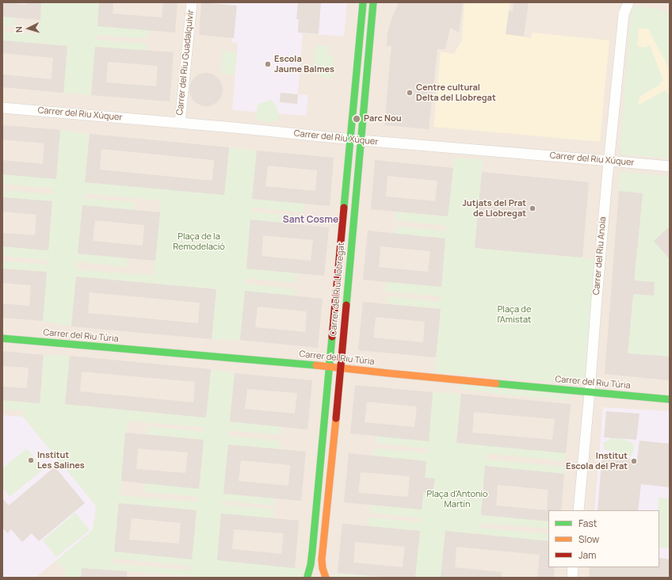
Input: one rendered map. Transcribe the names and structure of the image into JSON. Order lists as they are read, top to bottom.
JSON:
{
  "streets": {
    "street": [
      "Carrer del Riu Guadalquivir",
      "Carrer del Riu Xúquer",
      "Carrer del Riu Anoia",
      "Carrer del Riu Llobregat",
      "Carrer del Riu Túria"
    ]
  },
  "crossings": [
    ["Carrer del Riu Guadalquivir", "Carrer del Riu Xúquer"],
    ["Carrer del Riu Xúquer", "Carrer del Riu Anoia"],
    ["Carrer del Riu Xúquer", "Carrer del Riu Llobregat"],
    ["Carrer del Riu Anoia", "Carrer del Riu Túria"],
    ["Carrer del Riu Llobregat", "Carrer del Riu Túria"]
  ],
  "districts": ["Sant Cosme"],
  "parks": ["Plaça de la Remodelació", "Plaça de l'Amistat", "Plaça d'Antonio Martín"],
  "places": [
    "Escola Jaume Balmes",
    "Centre cultural Delta del Llobregat",
    "Parc Nou",
    "Jutjats del Prat de Llobregat",
    "Institut Les Salines",
    "Institut Escola del Prat"
  ],
  "legend": ["Fast", "Slow", "Jam"],
  "north": "left"
}
